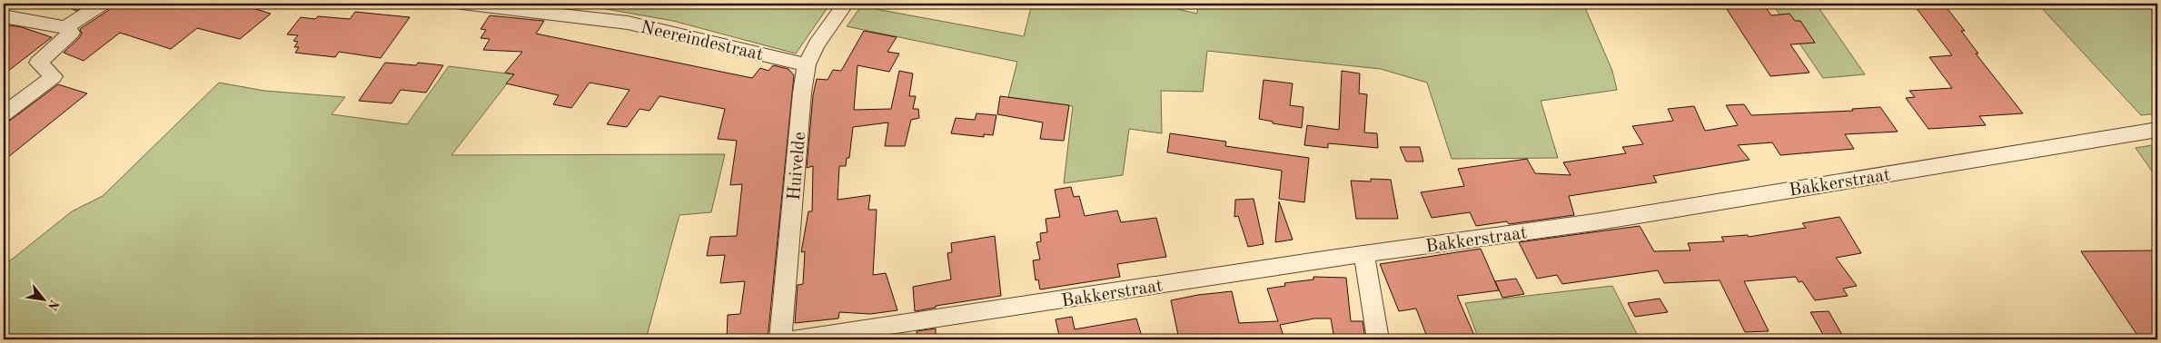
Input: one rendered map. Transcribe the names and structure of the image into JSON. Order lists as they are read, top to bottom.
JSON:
{
  "streets": {
    "street": ["Neereindestraat", "Huivelde", "Bakkerstraat"]
  },
  "crossings": [
    ["Neereindestraat", "Huivelde"]
  ],
  "north": "bottom right"
}
